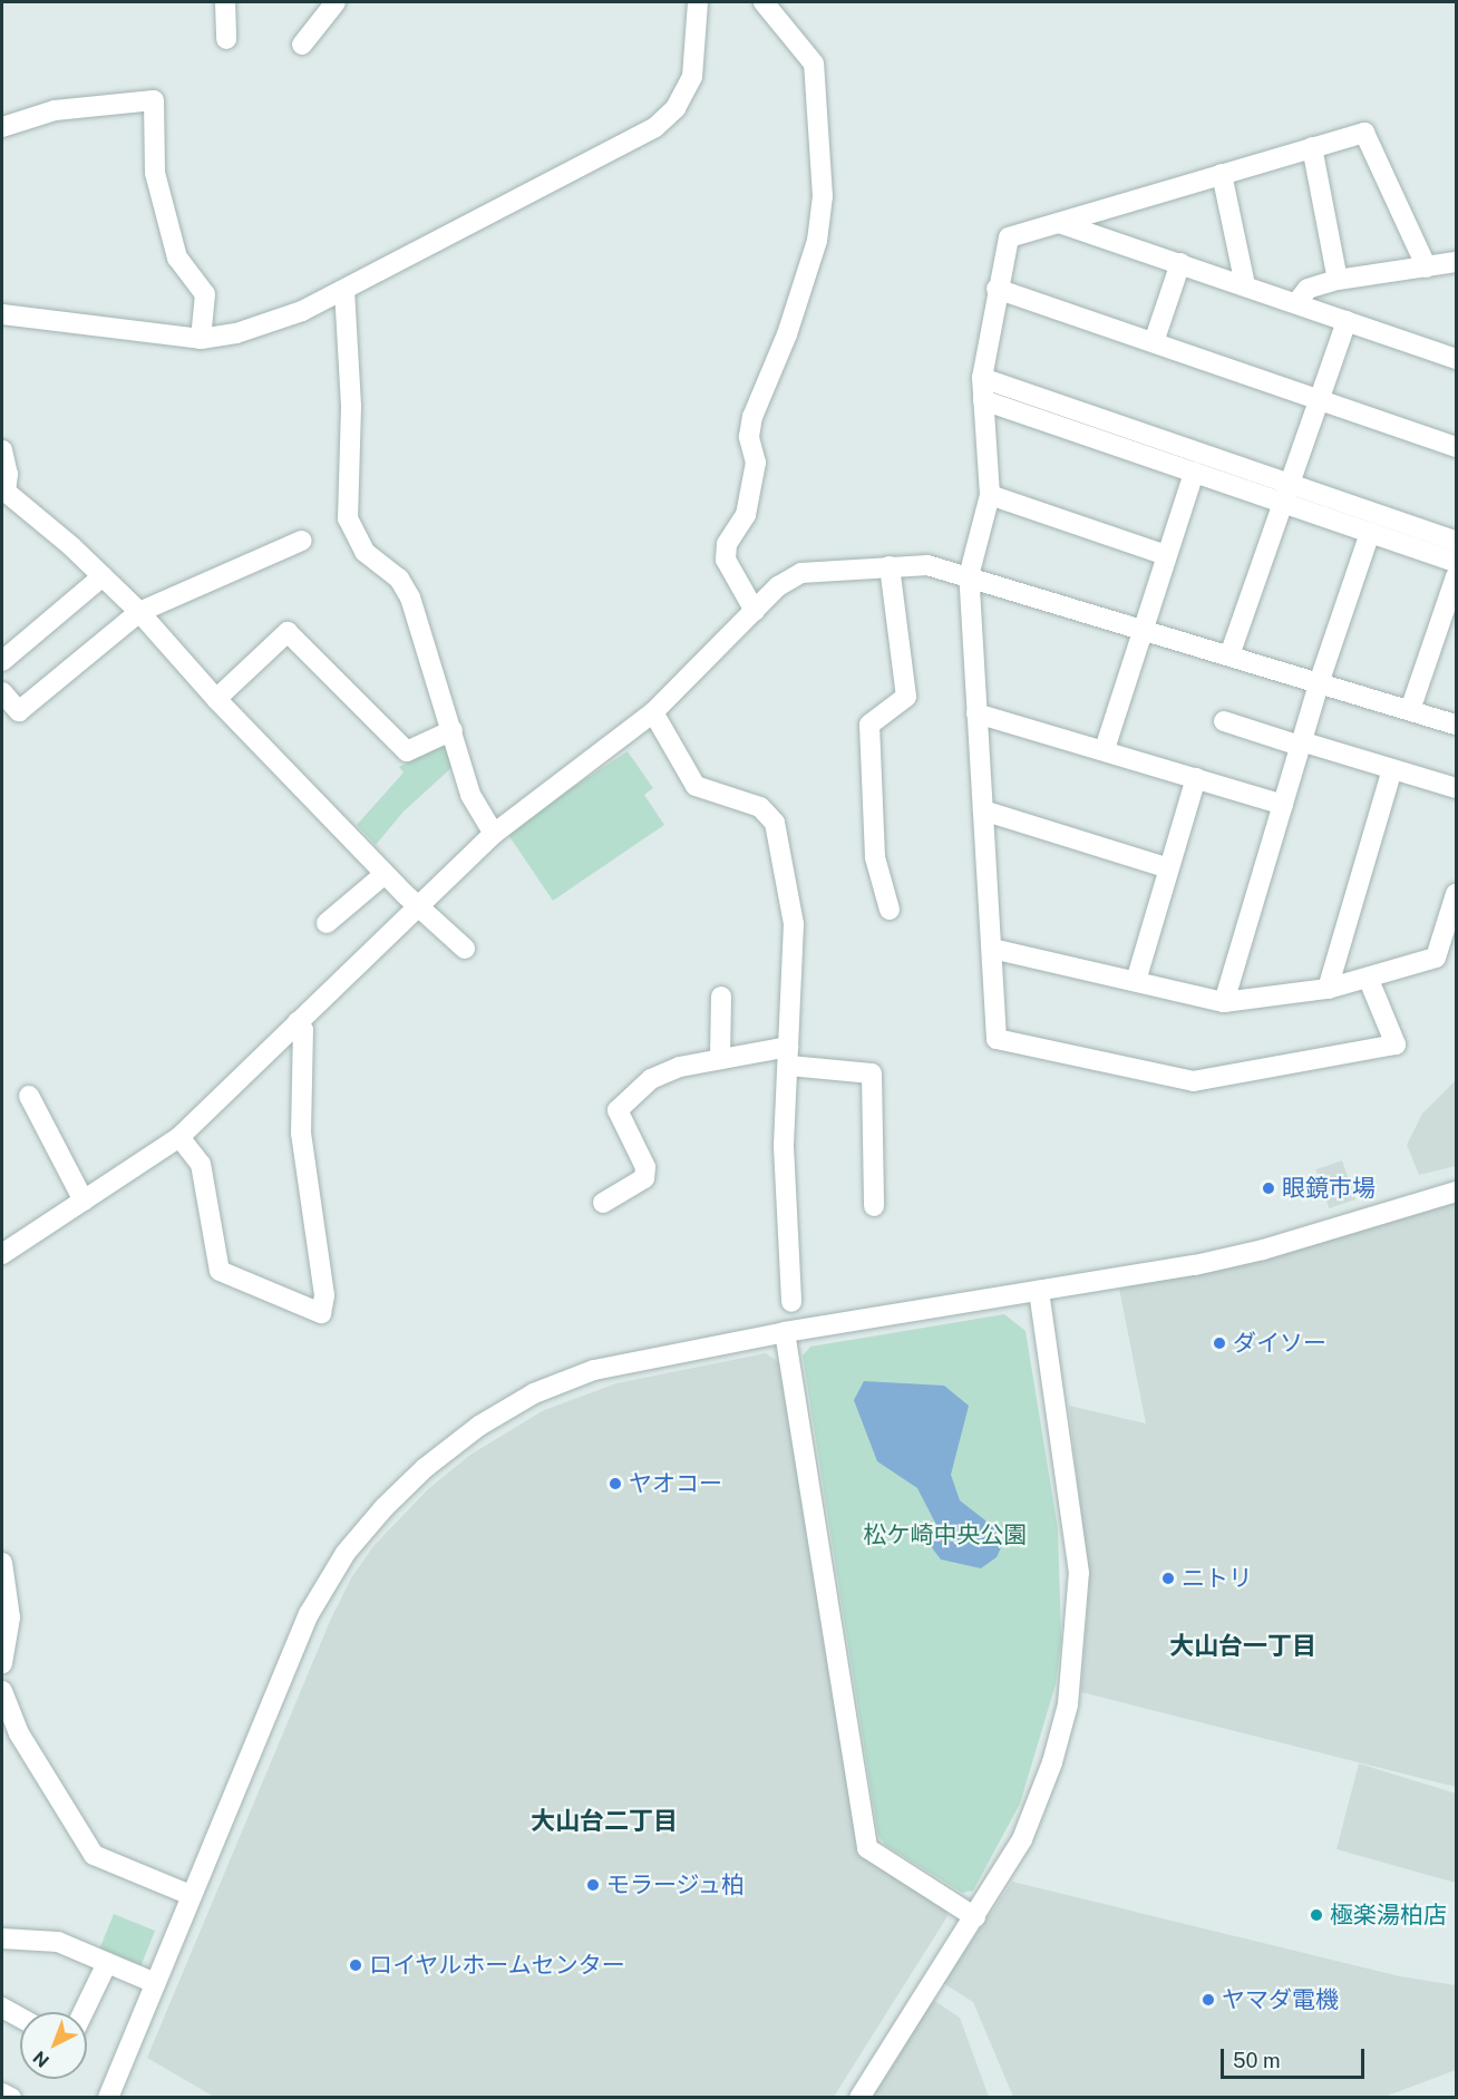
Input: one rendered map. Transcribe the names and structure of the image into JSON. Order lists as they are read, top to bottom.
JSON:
{
  "districts": ["大山台一丁目", "大山台二丁目"],
  "parks": ["松ケ崎中央公園"],
  "places": [
    "眼鏡市場",
    "ダイソー",
    "ヤオコー",
    "ニトリ",
    "モラージュ柏",
    "極楽湯柏店",
    "ロイヤルホームセンター",
    "ヤマダ電機"
  ],
  "scale_bar": "50 m",
  "north": "bottom left"
}
